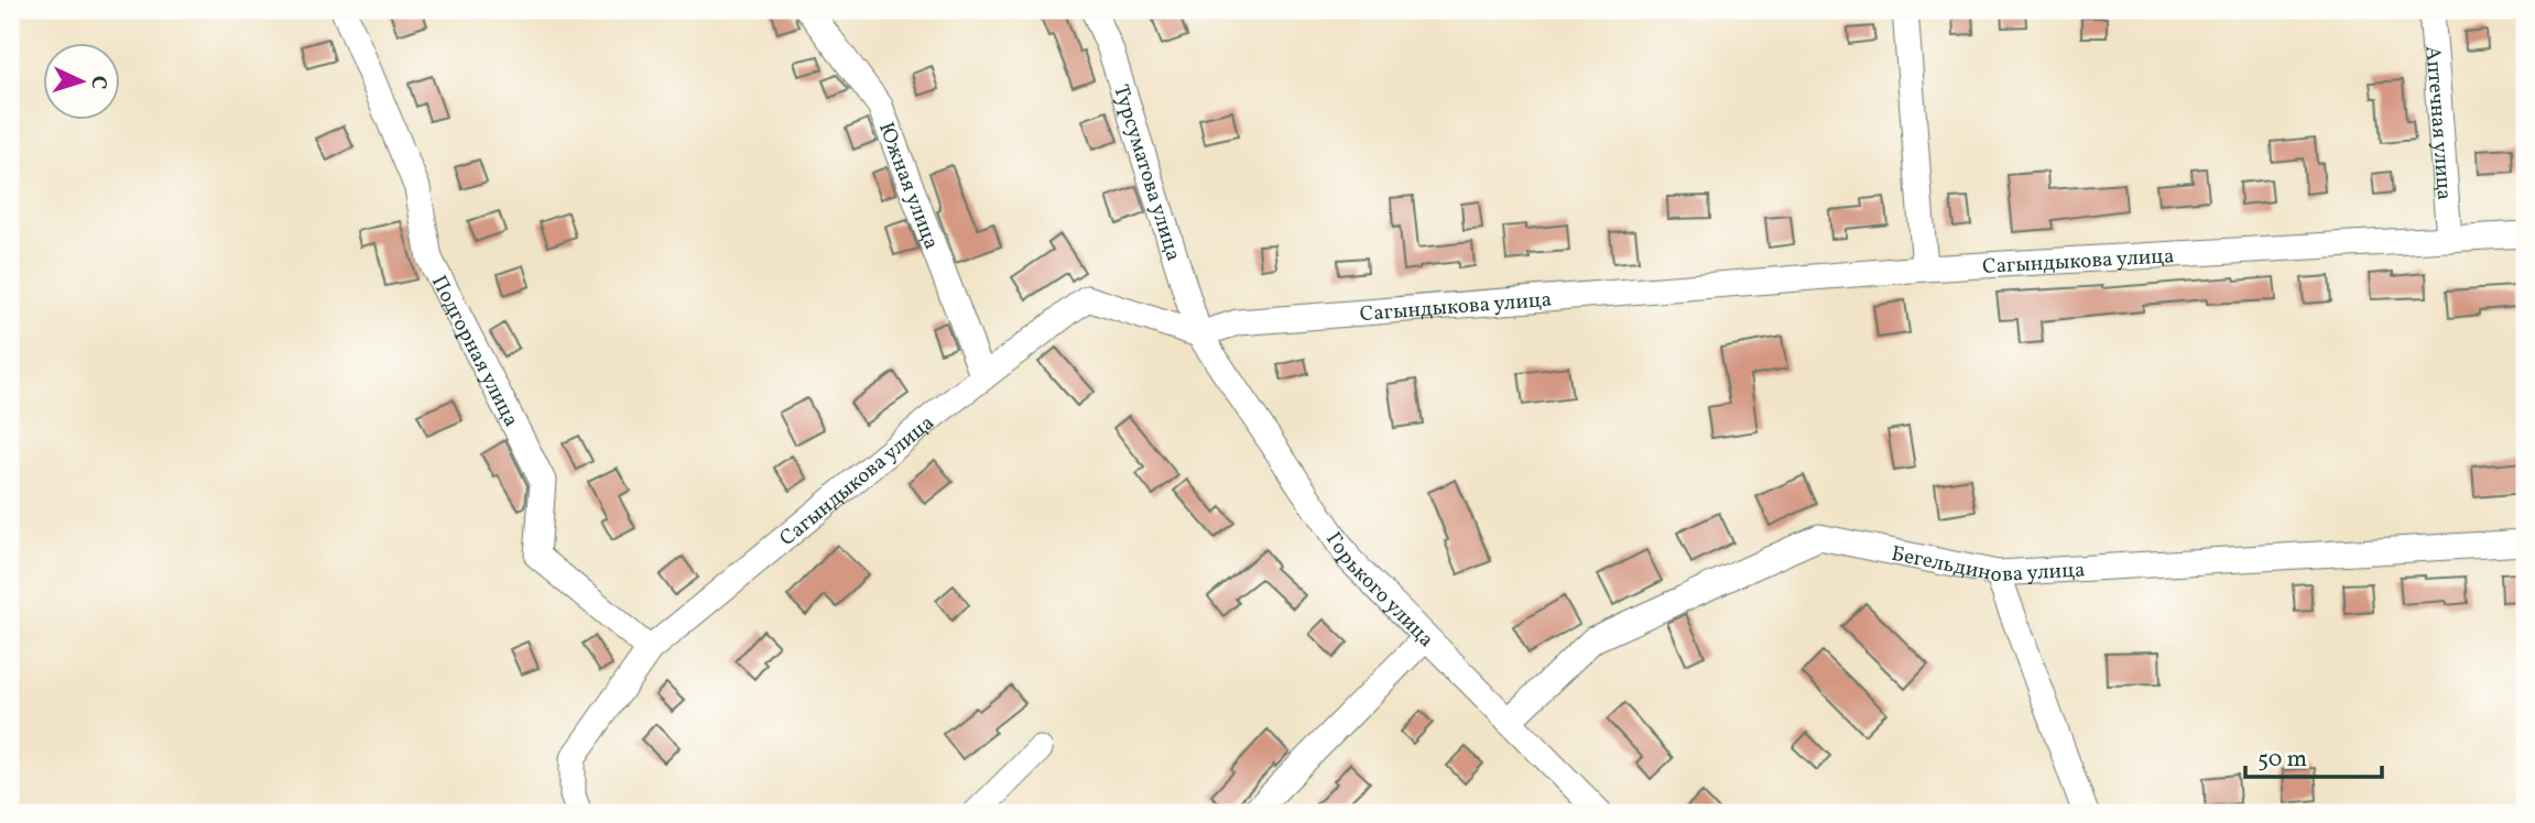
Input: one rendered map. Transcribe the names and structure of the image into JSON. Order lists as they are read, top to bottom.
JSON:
{
  "streets": {
    "street": [
      "Аптечная улица",
      "Турсуматова улица",
      "Южная улица",
      "Сагындыкова улица",
      "Подгорная улица",
      "Бегельдинова улица",
      "Горького улица"
    ]
  },
  "crossings": [
    ["Аптечная улица", "Сагындыкова улица"],
    ["Турсуматова улица", "Сагындыкова улица"],
    ["Турсуматова улица", "Горького улица"],
    ["Южная улица", "Сагындыкова улица"],
    ["Сагындыкова улица", "Подгорная улица"],
    ["Сагындыкова улица", "Горького улица"],
    ["Бегельдинова улица", "Горького улица"]
  ],
  "scale_bar": "50 m",
  "north": "right"
}
